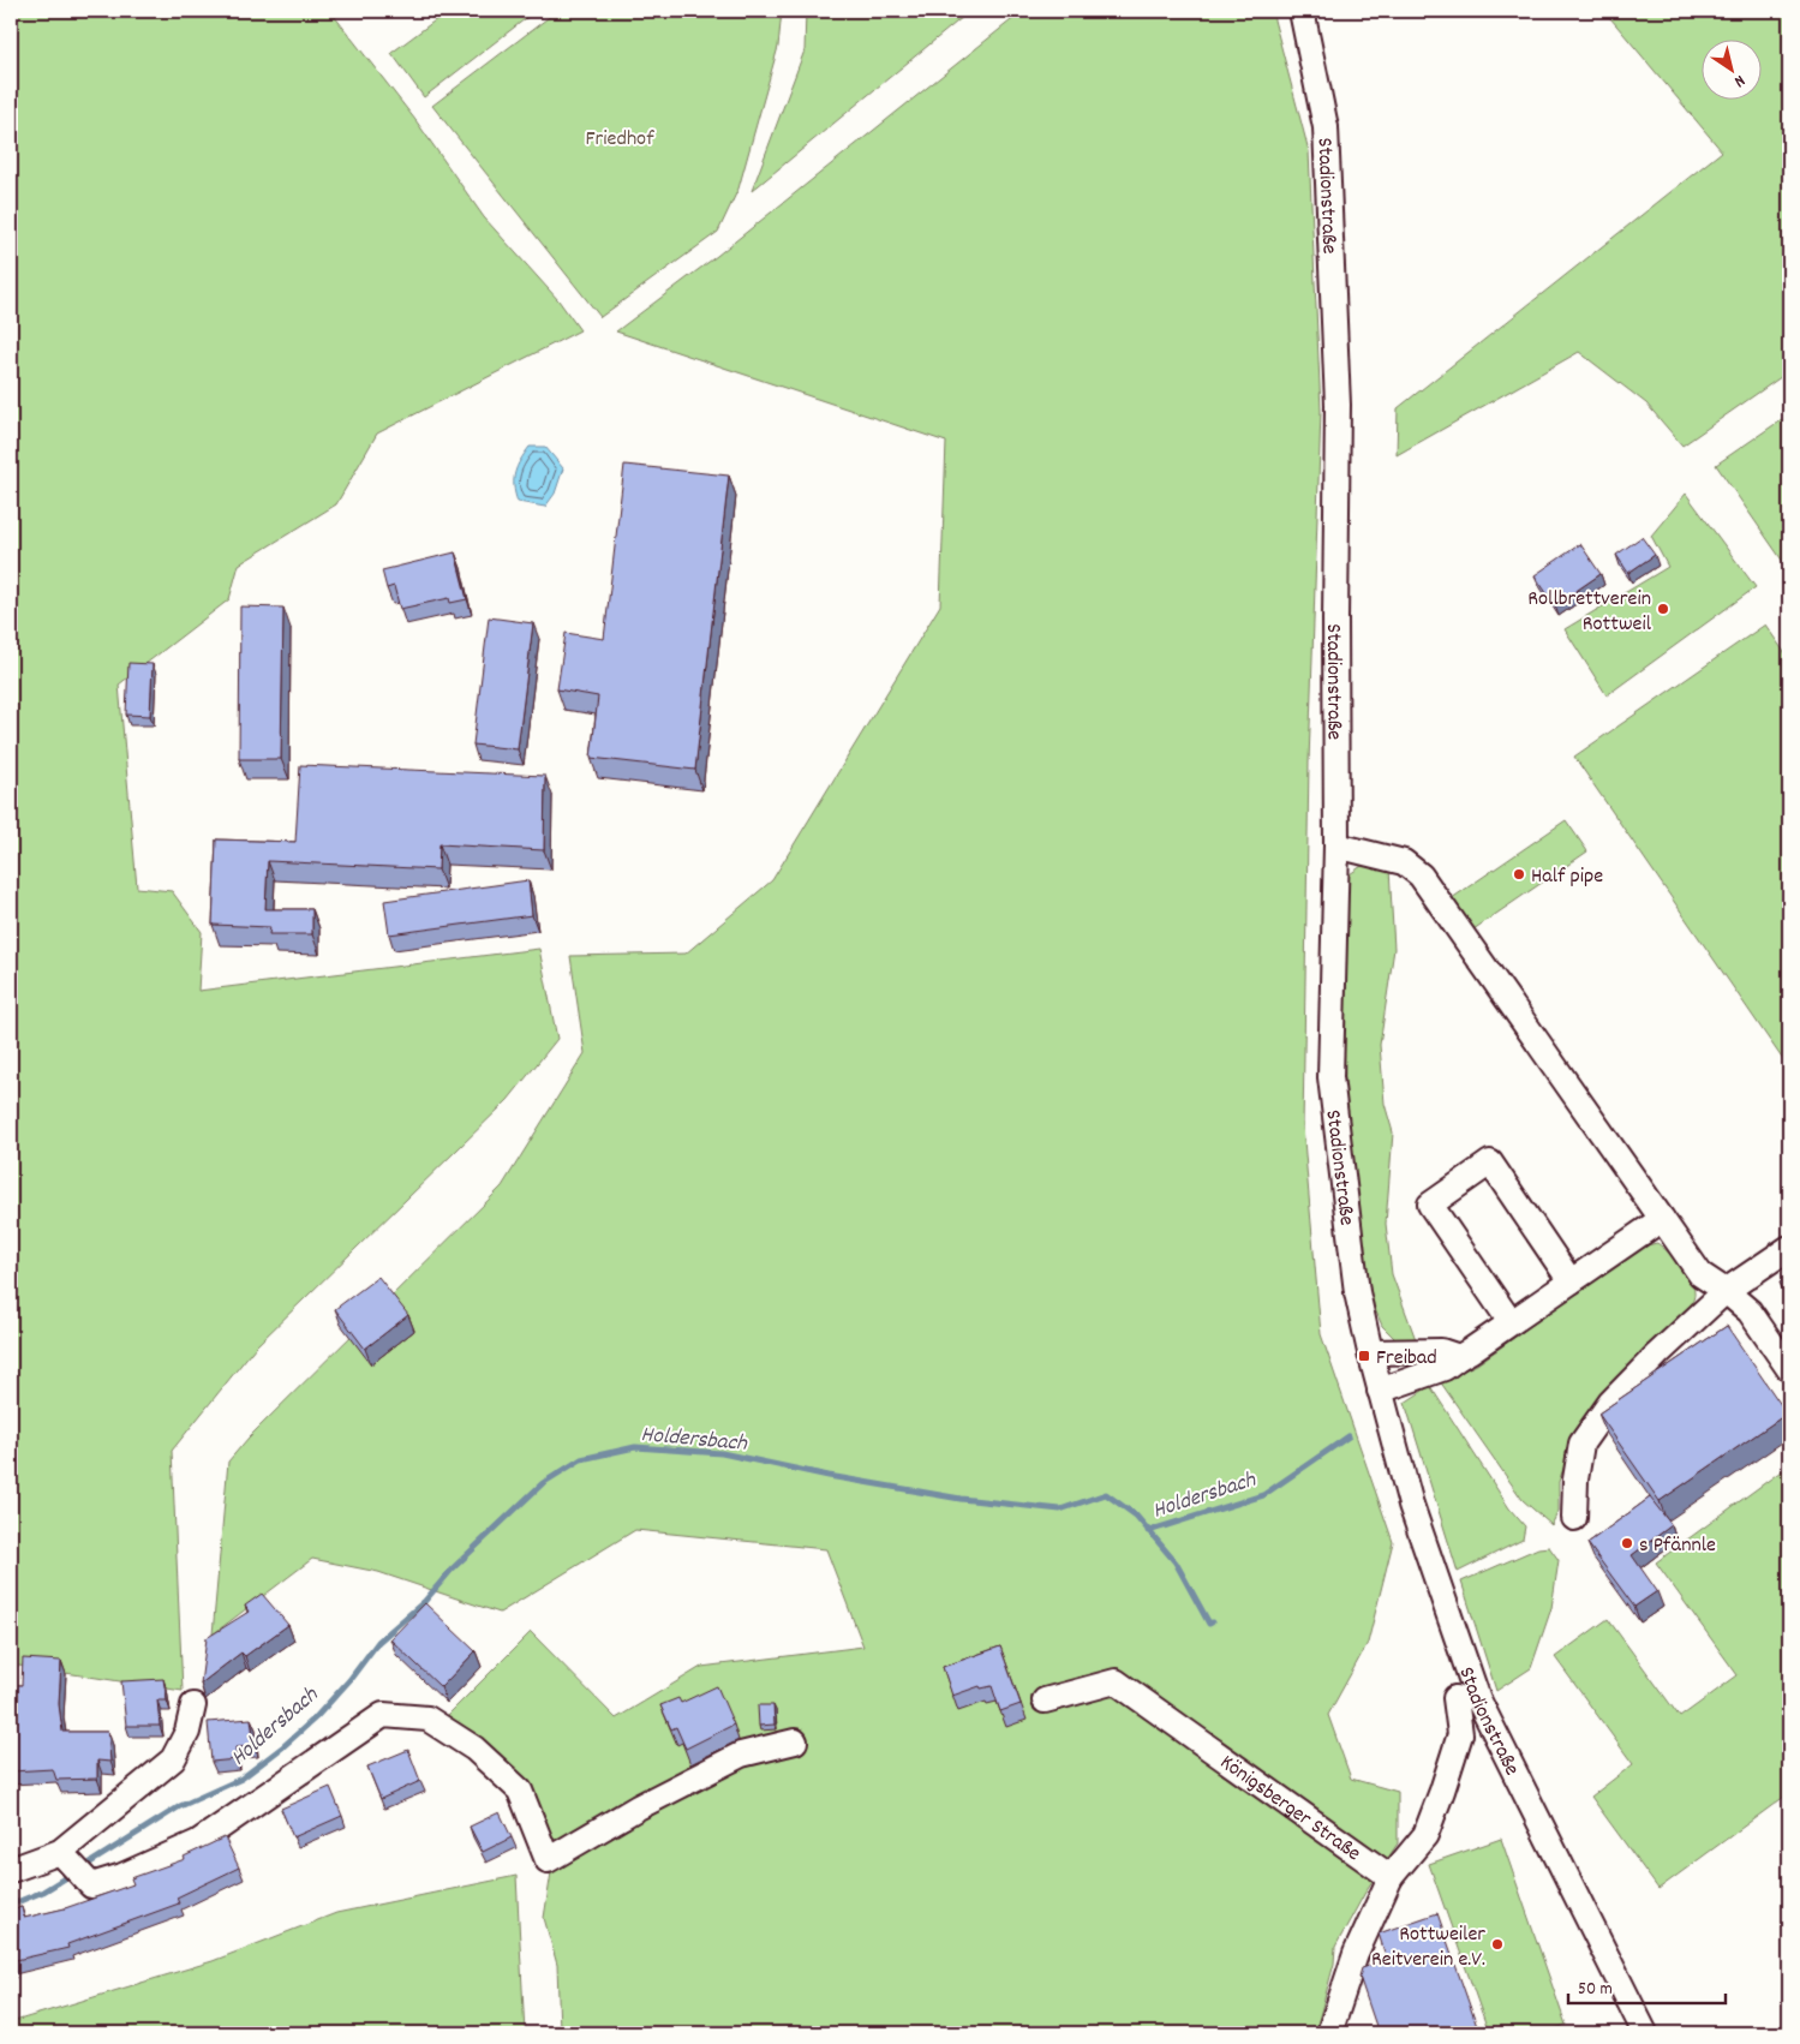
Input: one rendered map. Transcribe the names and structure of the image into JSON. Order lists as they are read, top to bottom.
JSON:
{
  "streets": {
    "street": ["Stadionstraße", "Königsberger Straße"]
  },
  "water": ["Holdersbach"],
  "parks": ["Friedhof"],
  "places": {
    "other": [
      "Rollbrettverein Rottweil",
      "Half pipe",
      "s Pfännle",
      "Rottweiler Reitverein e.V."
    ],
    "transit": ["Freibad"]
  },
  "scale_bar": "50 m",
  "north": "bottom right"
}
